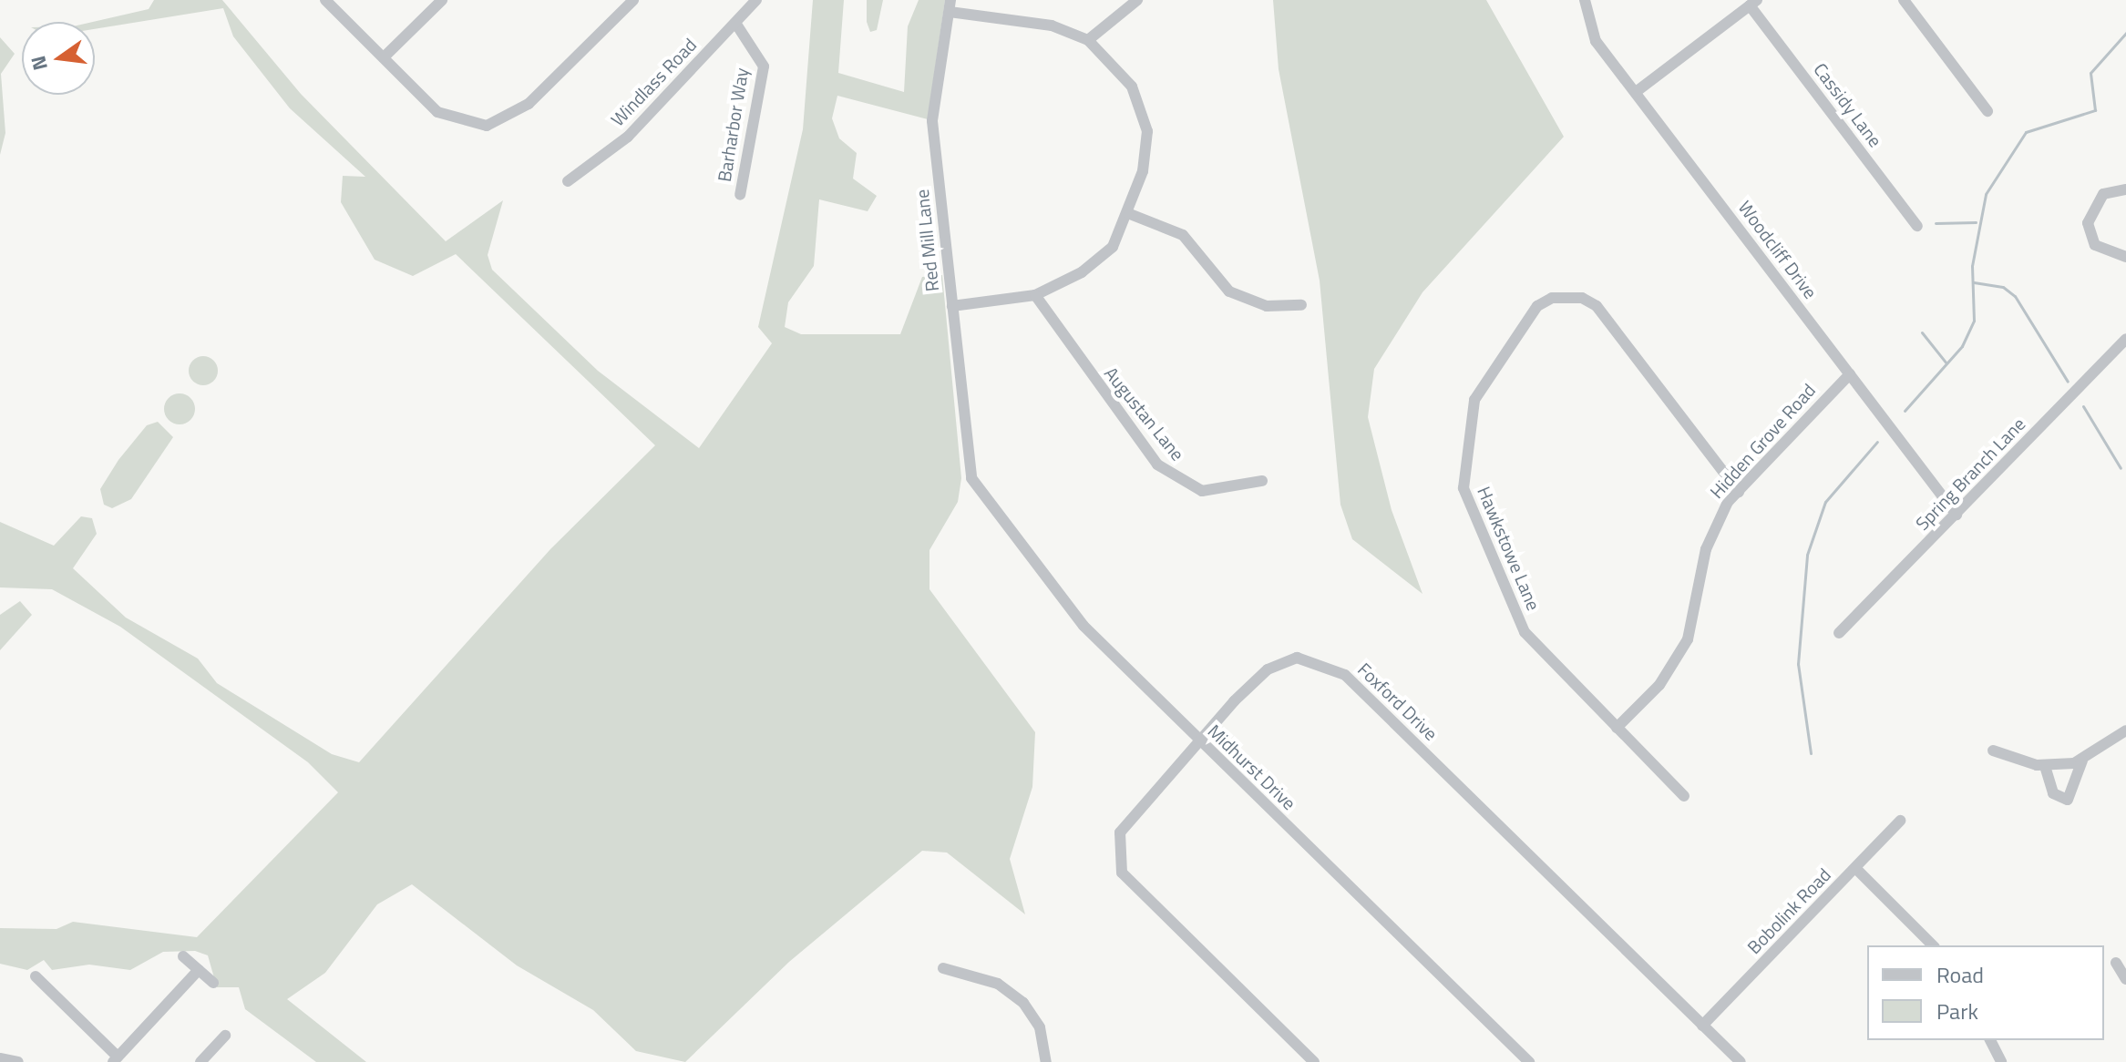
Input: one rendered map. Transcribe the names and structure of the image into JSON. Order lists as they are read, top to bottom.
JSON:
{
  "streets": {
    "street": [
      "Windlass Road",
      "Cassidy Lane",
      "Barharbor Way",
      "Red Mill Lane",
      "Woodcliff Drive",
      "Augustan Lane",
      "Hidden Grove Road",
      "Spring Branch Lane",
      "Hawkstowe Lane",
      "Foxford Drive",
      "Midhurst Drive",
      "Bobolink Road"
    ]
  },
  "crossings": [
    ["Windlass Road", "Barharbor Way"],
    ["Red Mill Lane", "Midhurst Drive"],
    ["Woodcliff Drive", "Hidden Grove Road"],
    ["Woodcliff Drive", "Spring Branch Lane"],
    ["Hidden Grove Road", "Hawkstowe Lane"],
    ["Foxford Drive", "Midhurst Drive"],
    ["Foxford Drive", "Bobolink Road"]
  ],
  "legend": ["Road", "Park"],
  "north": "left"
}
